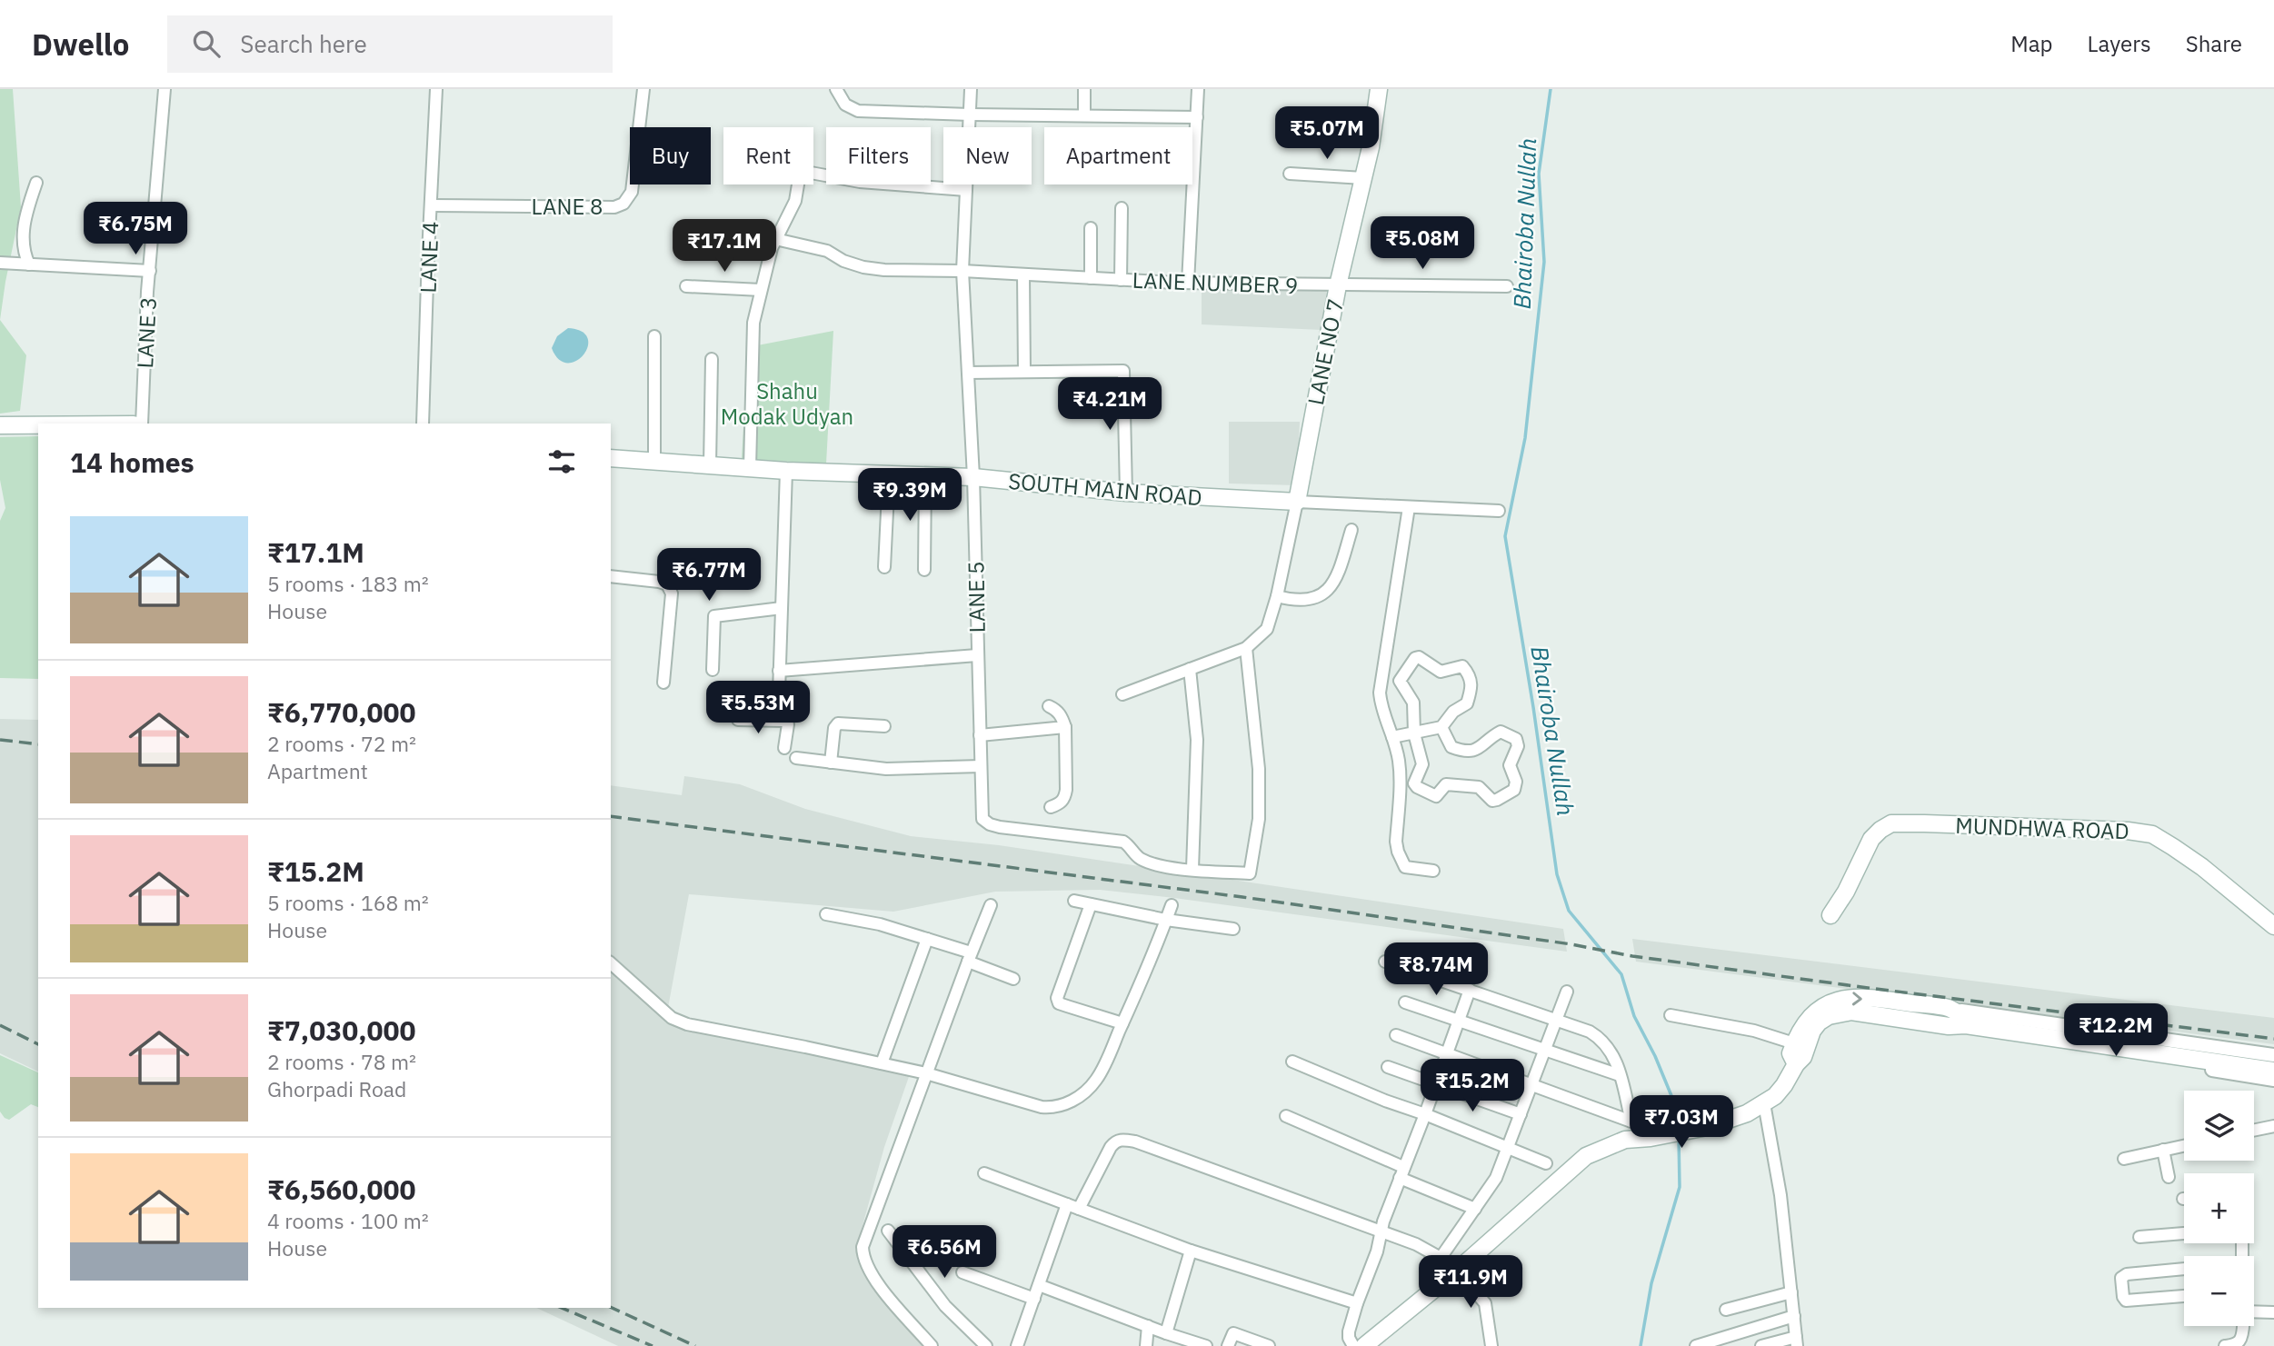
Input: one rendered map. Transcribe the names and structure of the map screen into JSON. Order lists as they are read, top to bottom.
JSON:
{
  "streets": {
    "main road": ["LANE NO 7", "SOUTH MAIN ROAD", "MUNDHWA ROAD"],
    "street": [
      "LANE 8",
      "LANE 4",
      "LANE NUMBER 9",
      "LANE 3",
      "LANE 5"
    ]
  },
  "crossings": [
    ["LANE 8", "LANE 4"],
    ["LANE NUMBER 9", "LANE NO 7"],
    ["LANE NUMBER 9", "LANE 5"],
    ["LANE NO 7", "SOUTH MAIN ROAD"],
    ["SOUTH MAIN ROAD", "LANE 5"]
  ],
  "water": ["Bhairoba Nullah"],
  "parks": ["Shahu Modak Udyan"],
  "page": {
    "header": "Dwello",
    "search": "Search here",
    "nav": ["Map", "Layers", "Share"],
    "price": [
      "₹5.07M",
      "₹6.75M",
      "₹5.08M",
      "₹17.1M",
      "₹4.21M",
      "₹9.39M",
      "₹6.77M",
      "₹5.53M",
      "₹8.74M",
      "₹12.2M",
      "₹15.2M",
      "₹7.03M",
      "₹6.56M",
      "₹11.9M"
    ],
    "chip": [
      "Buy",
      "Rent",
      "Filters",
      "New",
      "Apartment"
    ],
    "heading": "14 homes",
    "list": [
      {
        "name": "₹17.1M",
        "note": "5 rooms · 183 m² · House"
      },
      {
        "name": "₹6,770,000",
        "note": "2 rooms · 72 m² · Apartment"
      },
      {
        "name": "₹15.2M",
        "note": "5 rooms · 168 m² · House"
      },
      {
        "name": "₹7,030,000",
        "note": "2 rooms · 78 m² · Ghorpadi Road"
      },
      {
        "name": "₹6,560,000",
        "note": "4 rooms · 100 m² · House"
      }
    ],
    "map_buttons": ["+", "−"]
  }
}
